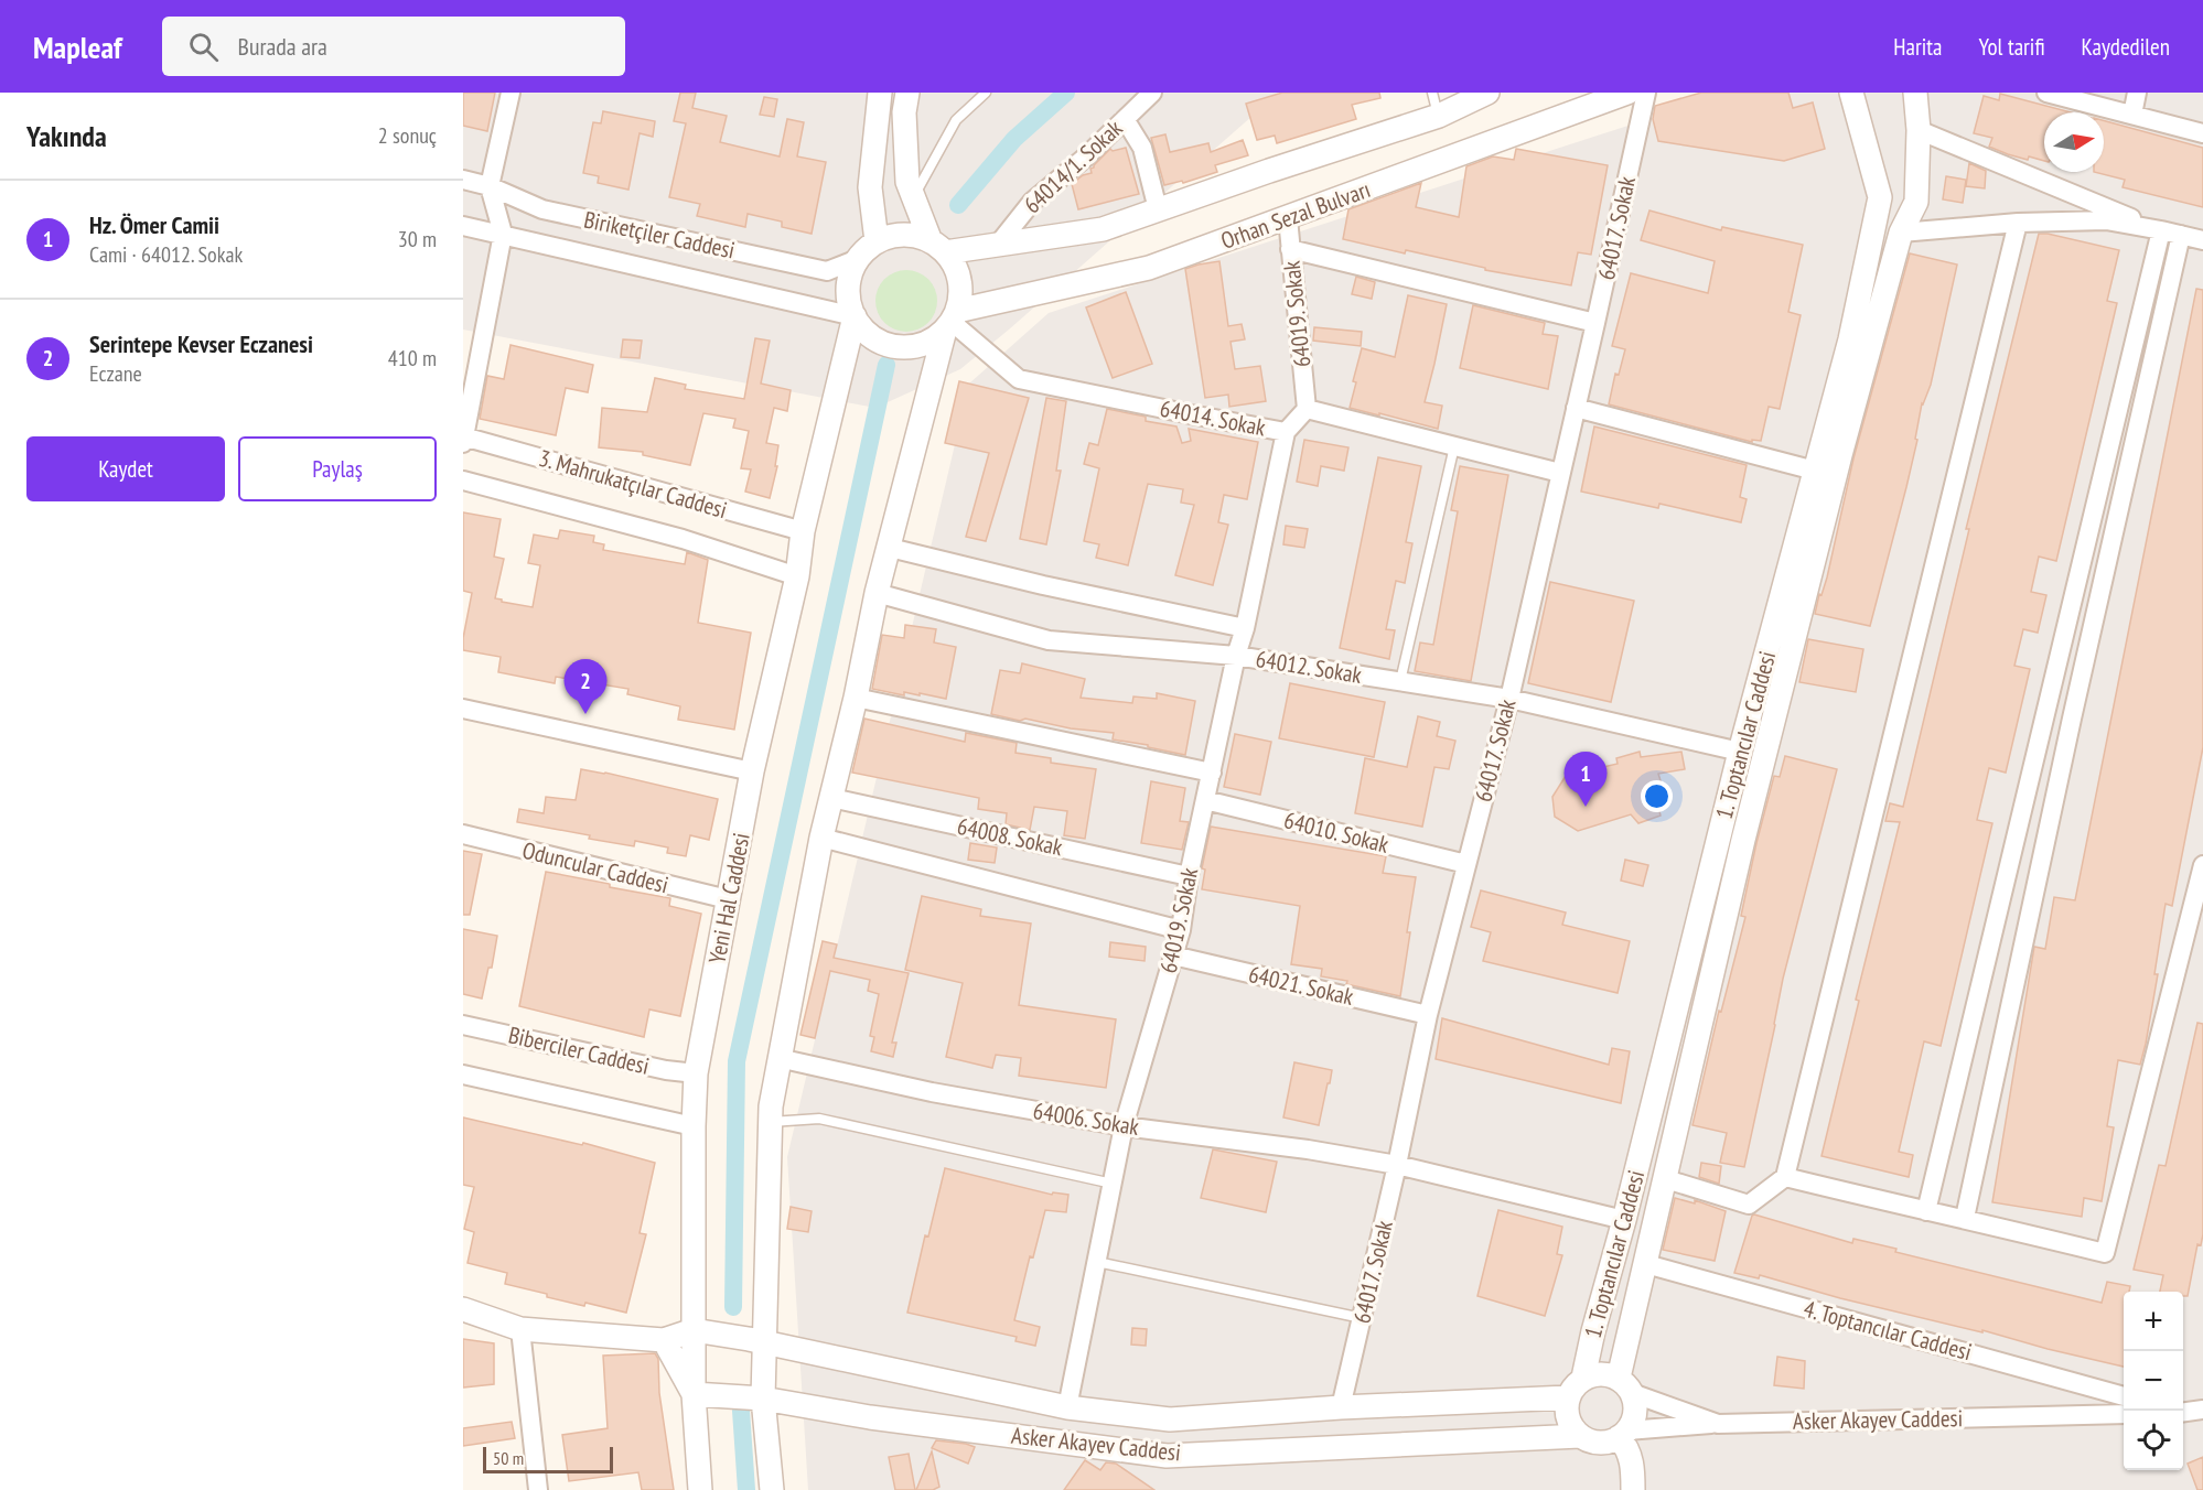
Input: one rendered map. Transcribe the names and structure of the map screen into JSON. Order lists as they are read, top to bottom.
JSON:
{
  "streets": {
    "street": [
      "64014/1. Sokak",
      "Orhan Sezal Bulvarı",
      "64017. Sokak",
      "Biriketçiler Caddesi",
      "64019. Sokak",
      "64014. Sokak",
      "3. Mahrukatçılar Caddesi",
      "64012. Sokak",
      "1. Toptancılar Caddesi",
      "64010. Sokak",
      "64008. Sokak",
      "Oduncular Caddesi",
      "Yeni Hal Caddesi",
      "64021. Sokak",
      "Biberciler Caddesi",
      "64006. Sokak",
      "4. Toptancılar Caddesi",
      "Asker Akayev Caddesi"
    ]
  },
  "crossings": [
    ["64014/1. Sokak", "Orhan Sezal Bulvarı"],
    ["Orhan Sezal Bulvarı", "Biriketçiler Caddesi"],
    ["Orhan Sezal Bulvarı", "64019. Sokak"],
    ["Orhan Sezal Bulvarı", "64014. Sokak"],
    ["Orhan Sezal Bulvarı", "Yeni Hal Caddesi"],
    ["64017. Sokak", "64012. Sokak"],
    ["64017. Sokak", "64010. Sokak"],
    ["64017. Sokak", "64021. Sokak"],
    ["64017. Sokak", "64006. Sokak"],
    ["64017. Sokak", "Asker Akayev Caddesi"],
    ["Biriketçiler Caddesi", "64014. Sokak"],
    ["Biriketçiler Caddesi", "Yeni Hal Caddesi"],
    ["64019. Sokak", "64014. Sokak"],
    ["64019. Sokak", "64012. Sokak"],
    ["64019. Sokak", "64010. Sokak"],
    ["64019. Sokak", "64008. Sokak"],
    ["64019. Sokak", "64021. Sokak"],
    ["64019. Sokak", "64006. Sokak"],
    ["64019. Sokak", "Asker Akayev Caddesi"],
    ["64014. Sokak", "Yeni Hal Caddesi"],
    ["3. Mahrukatçılar Caddesi", "Yeni Hal Caddesi"],
    ["64012. Sokak", "1. Toptancılar Caddesi"],
    ["1. Toptancılar Caddesi", "64006. Sokak"],
    ["1. Toptancılar Caddesi", "4. Toptancılar Caddesi"],
    ["1. Toptancılar Caddesi", "Asker Akayev Caddesi"],
    ["Oduncular Caddesi", "Yeni Hal Caddesi"],
    ["Yeni Hal Caddesi", "Biberciler Caddesi"],
    ["Yeni Hal Caddesi", "Asker Akayev Caddesi"]
  ],
  "scale_bar": "50 m",
  "north": "right",
  "page": {
    "header": "Mapleaf",
    "search": "Burada ara",
    "nav": ["Harita", "Yol tarifi", "Kaydedilen"],
    "heading": ["Yakında", "2 sonuç"],
    "list": [
      {
        "mark": "1",
        "name": "Hz. Ömer Camii",
        "note": "Cami · 64012. Sokak",
        "value": "30 m"
      },
      {
        "mark": "2",
        "name": "Serintepe Kevser Eczanesi",
        "note": "Eczane",
        "value": "410 m"
      }
    ],
    "buttons": ["Kaydet", "Paylaş"],
    "pins": ["2", "1"],
    "map_buttons": ["+", "−"],
    "scale": "50 m"
  }
}
